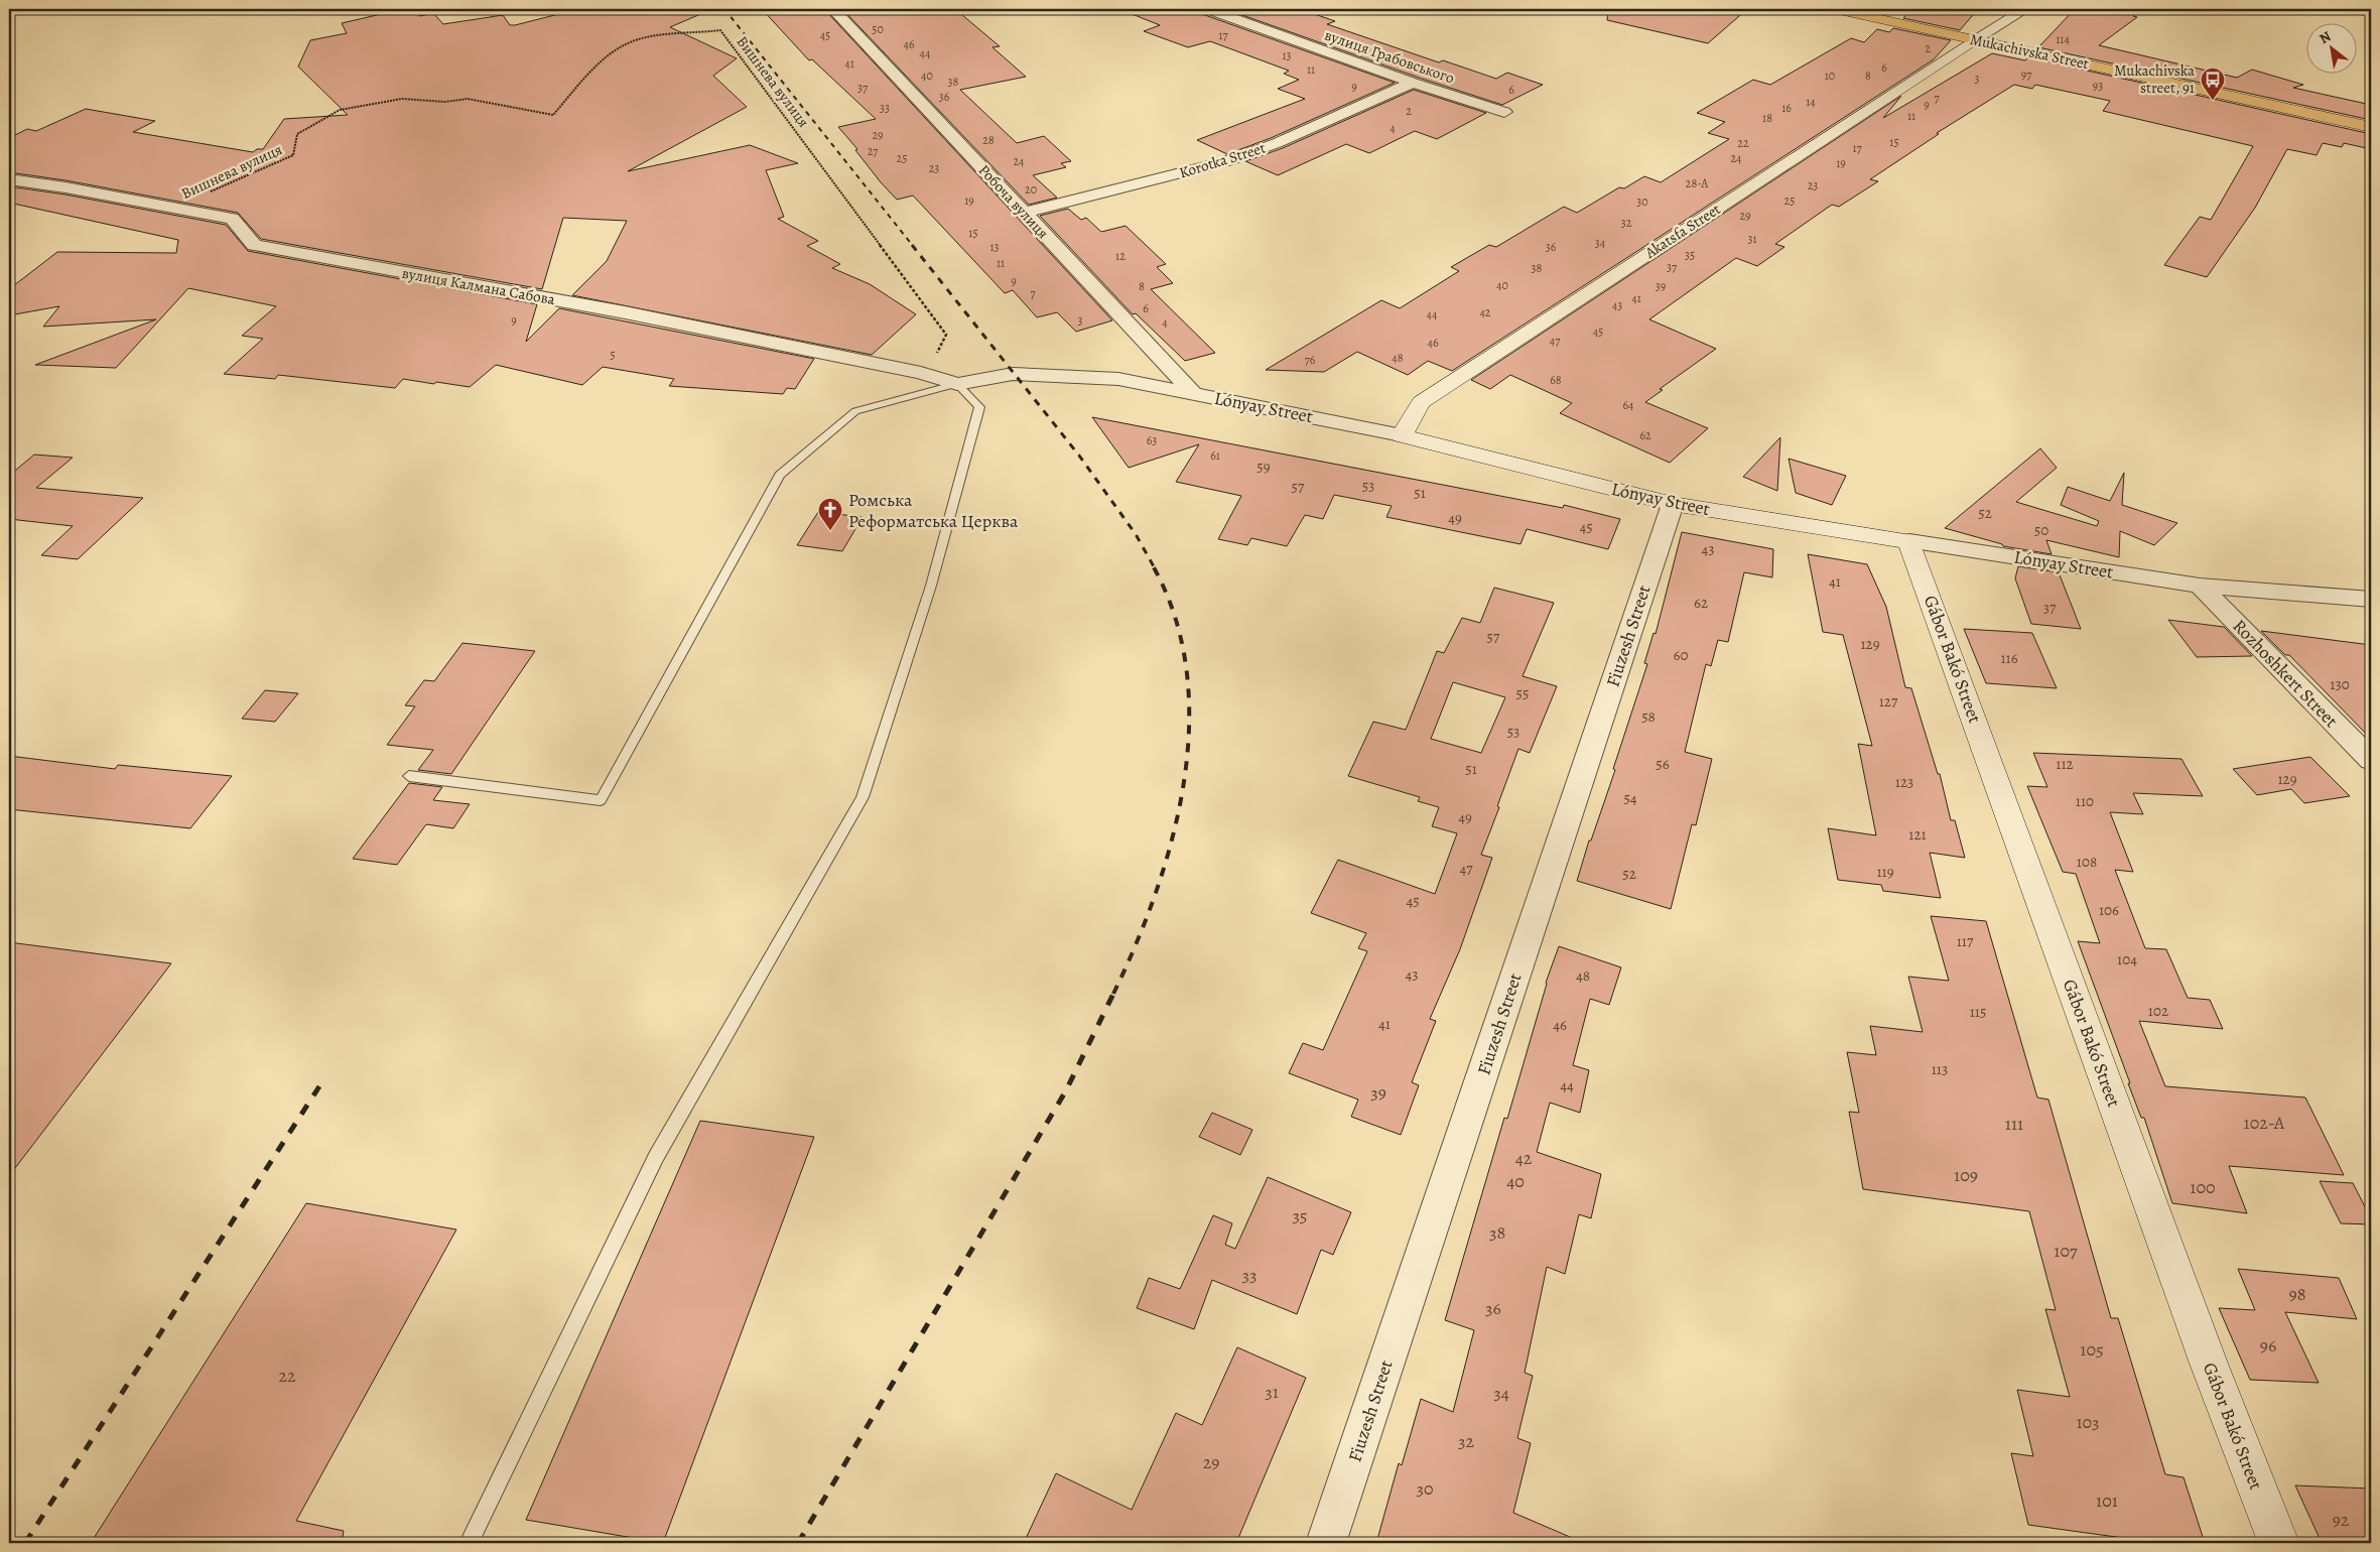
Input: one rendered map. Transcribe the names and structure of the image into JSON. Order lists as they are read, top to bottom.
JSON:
{
  "streets": {
    "highway": ["Mukachivska Street"],
    "street": [
      "вулиця Грабовського",
      "Korotka Street",
      "Робоча вулиця",
      "Akatsfa Street",
      "вулиця Калмана Сабова",
      "Lónyay Street",
      "Fiuzesh Street",
      "Gábor Bakó Street",
      "Rozhoshkert Street"
    ],
    "path": ["Вишнева вулиця"]
  },
  "crossings": [
    ["Mukachivska Street", "Akatsfa Street"],
    ["вулиця Грабовського", "Korotka Street"],
    ["Вишнева вулиця", "вулиця Калмана Сабова"],
    ["Korotka Street", "Робоча вулиця"],
    ["Робоча вулиця", "Lónyay Street"],
    ["Akatsfa Street", "Lónyay Street"],
    ["вулиця Калмана Сабова", "Lónyay Street"],
    ["Lónyay Street", "Fiuzesh Street"],
    ["Lónyay Street", "Gábor Bakó Street"],
    ["Lónyay Street", "Rozhoshkert Street"]
  ],
  "places": {
    "bus stop": ["Mukachivska street, 91"],
    "church": ["Ромська Реформатська Церква"]
  },
  "house_numbers": [
    "50",
    "45",
    "17",
    "114",
    "46",
    "2",
    "44",
    "13",
    "41",
    "6",
    "11",
    "97",
    "40",
    "10",
    "8",
    "3",
    "38",
    "93",
    "9",
    "37",
    "6",
    "36",
    "7",
    "14",
    "9",
    "33",
    "16",
    "2",
    "11",
    "18",
    "4",
    "29",
    "28",
    "15",
    "22",
    "17",
    "27",
    "25",
    "24",
    "24",
    "19",
    "23",
    "28-А",
    "23",
    "20",
    "19",
    "25",
    "30",
    "29",
    "32",
    "15",
    "31",
    "34",
    "13",
    "36",
    "35",
    "12",
    "11",
    "37",
    "38",
    "9",
    "40",
    "8",
    "39",
    "7",
    "41",
    "43",
    "6",
    "42",
    "44",
    "9",
    "3",
    "4",
    "45",
    "47",
    "46",
    "5",
    "48",
    "76",
    "68",
    "64",
    "62",
    "63",
    "61",
    "59",
    "53",
    "57",
    "51",
    "52",
    "49",
    "45",
    "50",
    "43",
    "41",
    "62",
    "37",
    "57",
    "129",
    "60",
    "116",
    "130",
    "55",
    "127",
    "58",
    "53",
    "56",
    "112",
    "51",
    "129",
    "123",
    "54",
    "110",
    "49",
    "121",
    "108",
    "47",
    "119",
    "52",
    "45",
    "106",
    "117",
    "104",
    "43",
    "48",
    "102",
    "115",
    "41",
    "46",
    "113",
    "44",
    "39",
    "102-А",
    "111",
    "42",
    "109",
    "40",
    "100",
    "35",
    "38",
    "107",
    "33",
    "98",
    "36",
    "96",
    "105",
    "22",
    "31",
    "34",
    "103",
    "32",
    "29",
    "30",
    "101",
    "92"
  ],
  "north": "top left"
}
